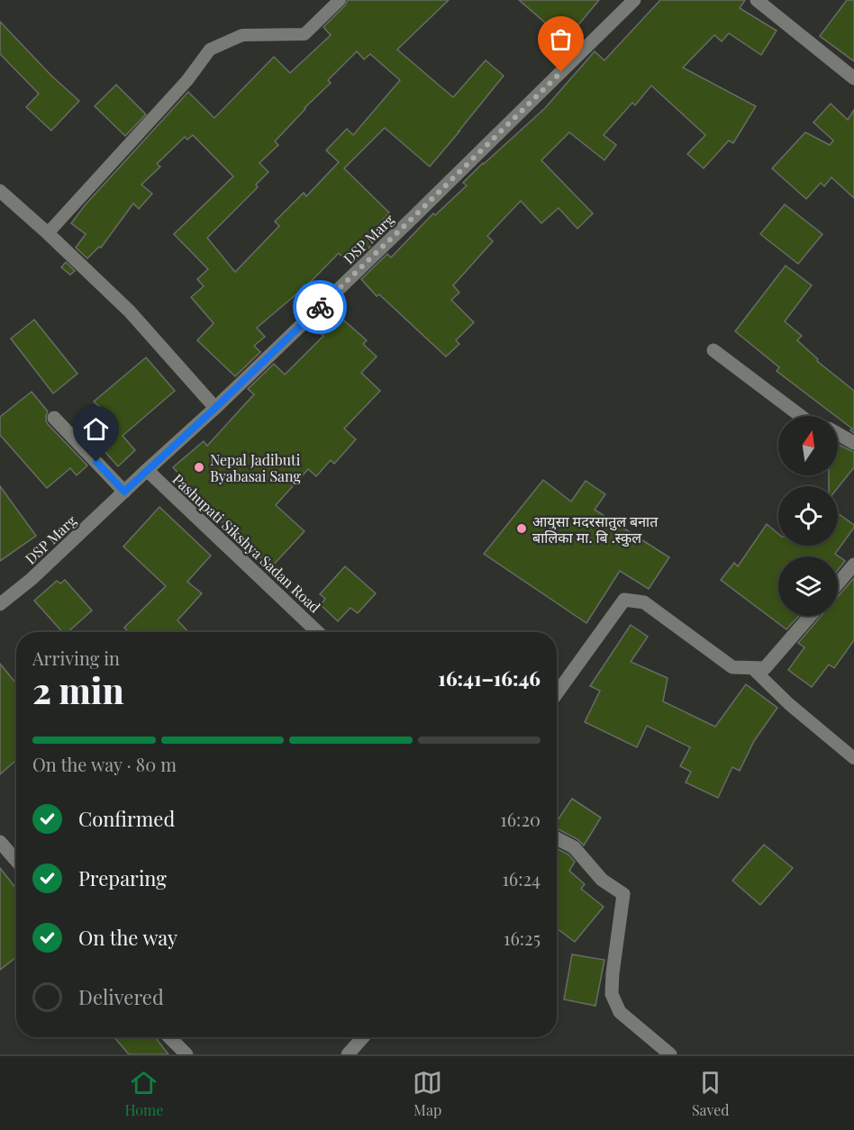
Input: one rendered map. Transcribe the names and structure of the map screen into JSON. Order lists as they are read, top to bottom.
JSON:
{
  "streets": {
    "street": ["DSP Marg", "Pashupati Sikshya Sadan Road"]
  },
  "crossings": [
    ["DSP Marg", "Pashupati Sikshya Sadan Road"]
  ],
  "places": ["Nepal Jadibuti Byabasai Sang", "आयुसा मदरसातुल बनात बालिका मा. बि .स्कुल"],
  "north": "top",
  "page": {
    "heading": ["2 min", "Arriving in", "16:41–16:46"],
    "bar": "On the way · 80 m",
    "list": [
      ["Confirmed", "16:20"],
      ["Preparing", "16:24"],
      ["On the way", "16:25"],
      "Delivered"
    ],
    "tabs": ["Home", "Map", "Saved"]
  }
}
